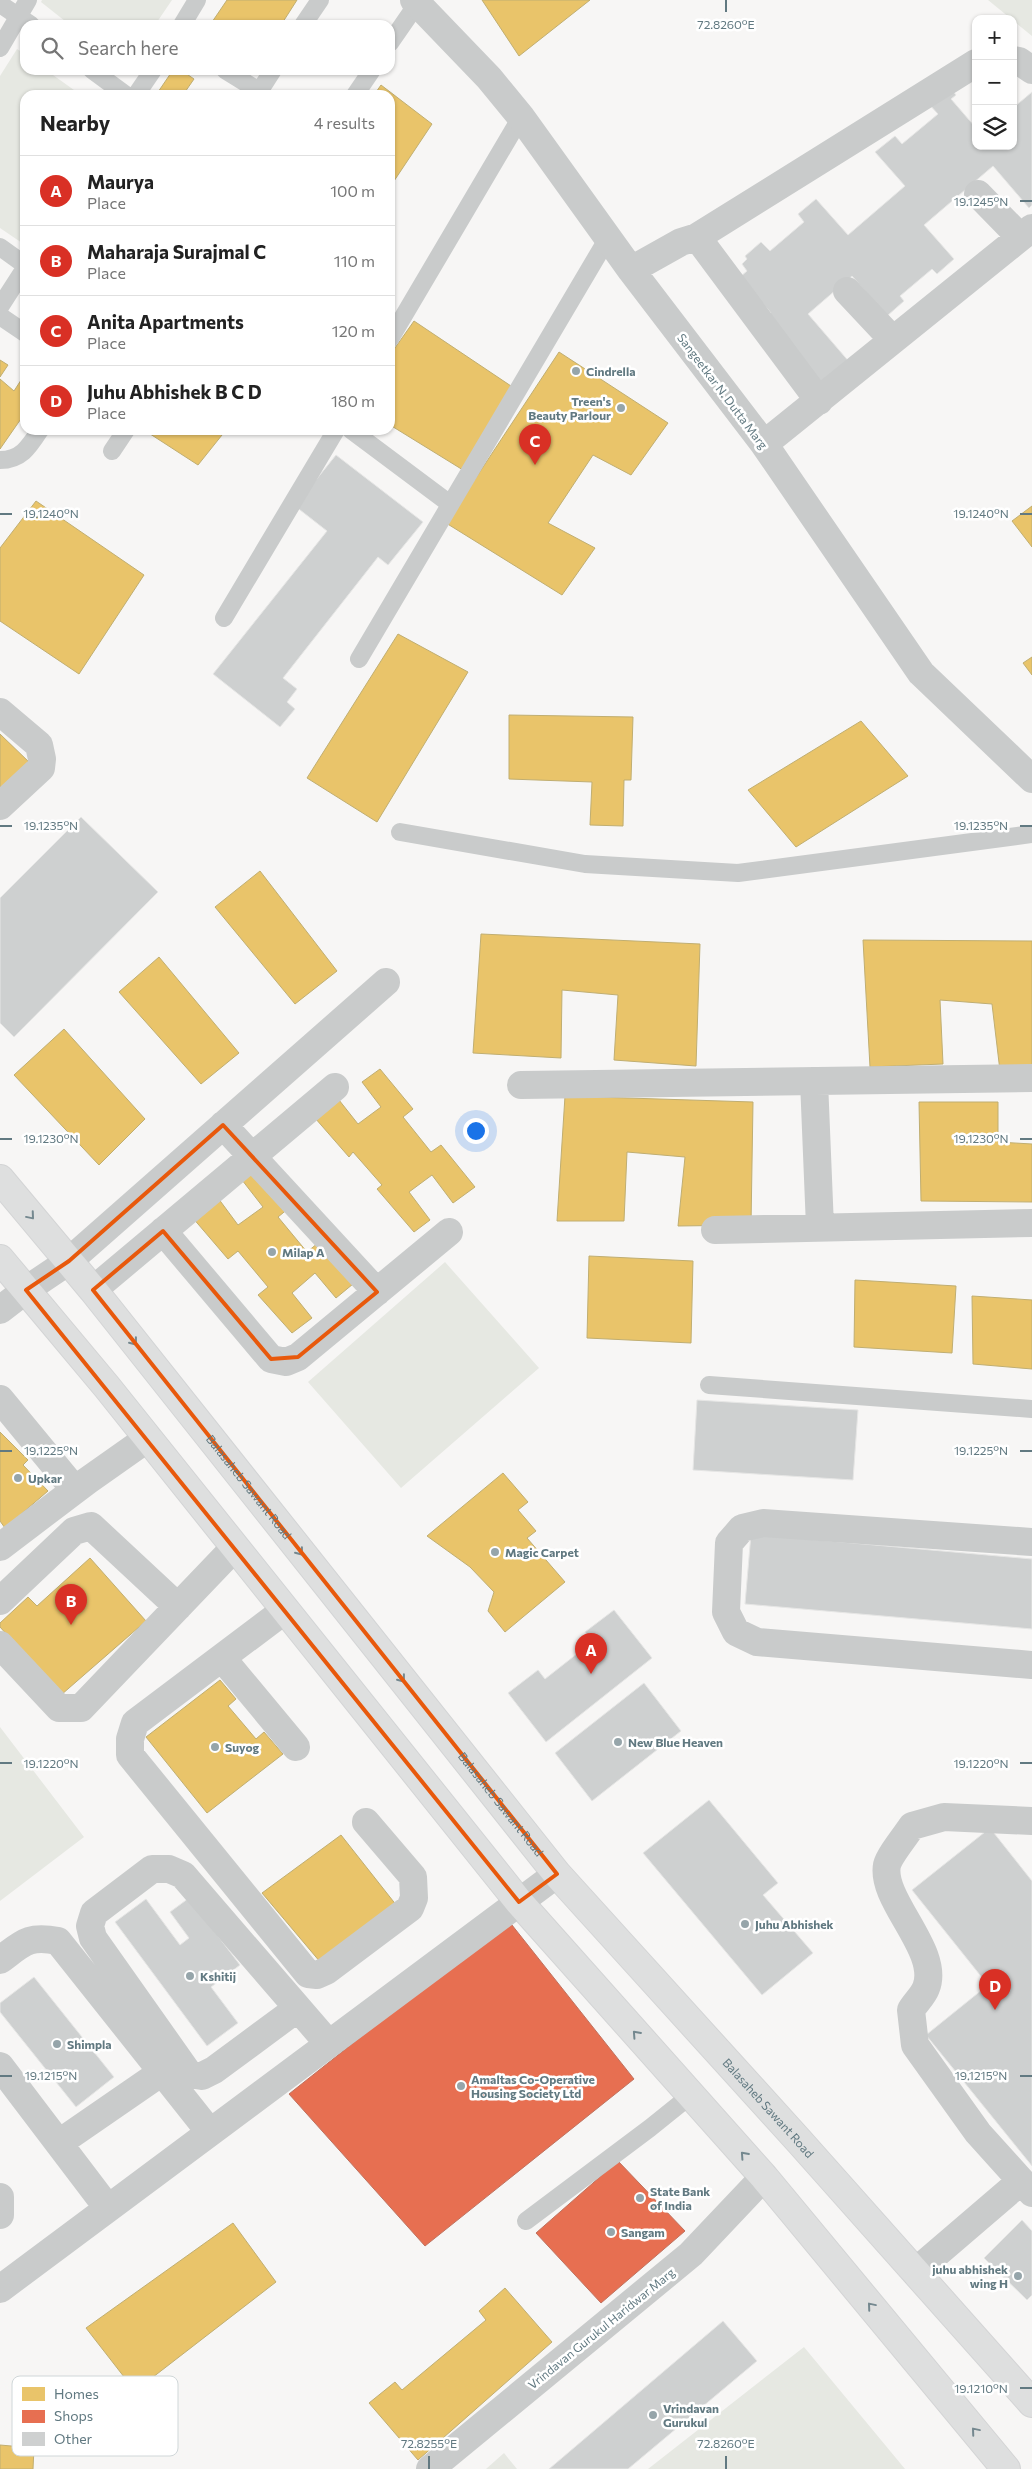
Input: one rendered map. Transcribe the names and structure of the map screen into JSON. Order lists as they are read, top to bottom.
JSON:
{
  "streets": {
    "main road": ["Balasaheb Sawant Road"],
    "street": ["Sangeetkar N. Dutta Marg", "Vrindavan Gurukul Haridwar Marg"]
  },
  "places": [
    "Cindrella",
    "Treen's Beauty Parlour",
    "Milap A",
    "Upkar",
    "Magic Carpet",
    "New Blue Heaven",
    "Suyog",
    "Juhu Abhishek",
    "Kshitij",
    "Shimpla",
    "Amaltas Co-Operative Housing Society Ltd",
    "State Bank of India",
    "Sangam",
    "juhu abhishek wing H",
    "Vrindavan Gurukul"
  ],
  "legend": ["Homes", "Shops", "Other"],
  "page": {
    "map_buttons": ["+", "−"],
    "search": "Search here",
    "heading": ["Nearby", "4 results"],
    "list": [
      {
        "mark": "A",
        "name": "Maurya",
        "note": "Place",
        "value": "100 m"
      },
      {
        "mark": "B",
        "name": "Maharaja Surajmal C",
        "note": "Place",
        "value": "110 m"
      },
      {
        "mark": "C",
        "name": "Anita Apartments",
        "note": "Place",
        "value": "120 m"
      },
      {
        "mark": "D",
        "name": "Juhu Abhishek B C D",
        "note": "Place",
        "value": "180 m"
      }
    ],
    "pins": [
      "C",
      "B",
      "A",
      "D"
    ]
  },
  "coordinates": [
    "72.8260°E",
    "19.1245°N",
    "19.1240°N",
    "19.1235°N",
    "19.1230°N",
    "19.1225°N",
    "19.1220°N",
    "19.1215°N",
    "19.1210°N",
    "72.8255°E"
  ]
}
